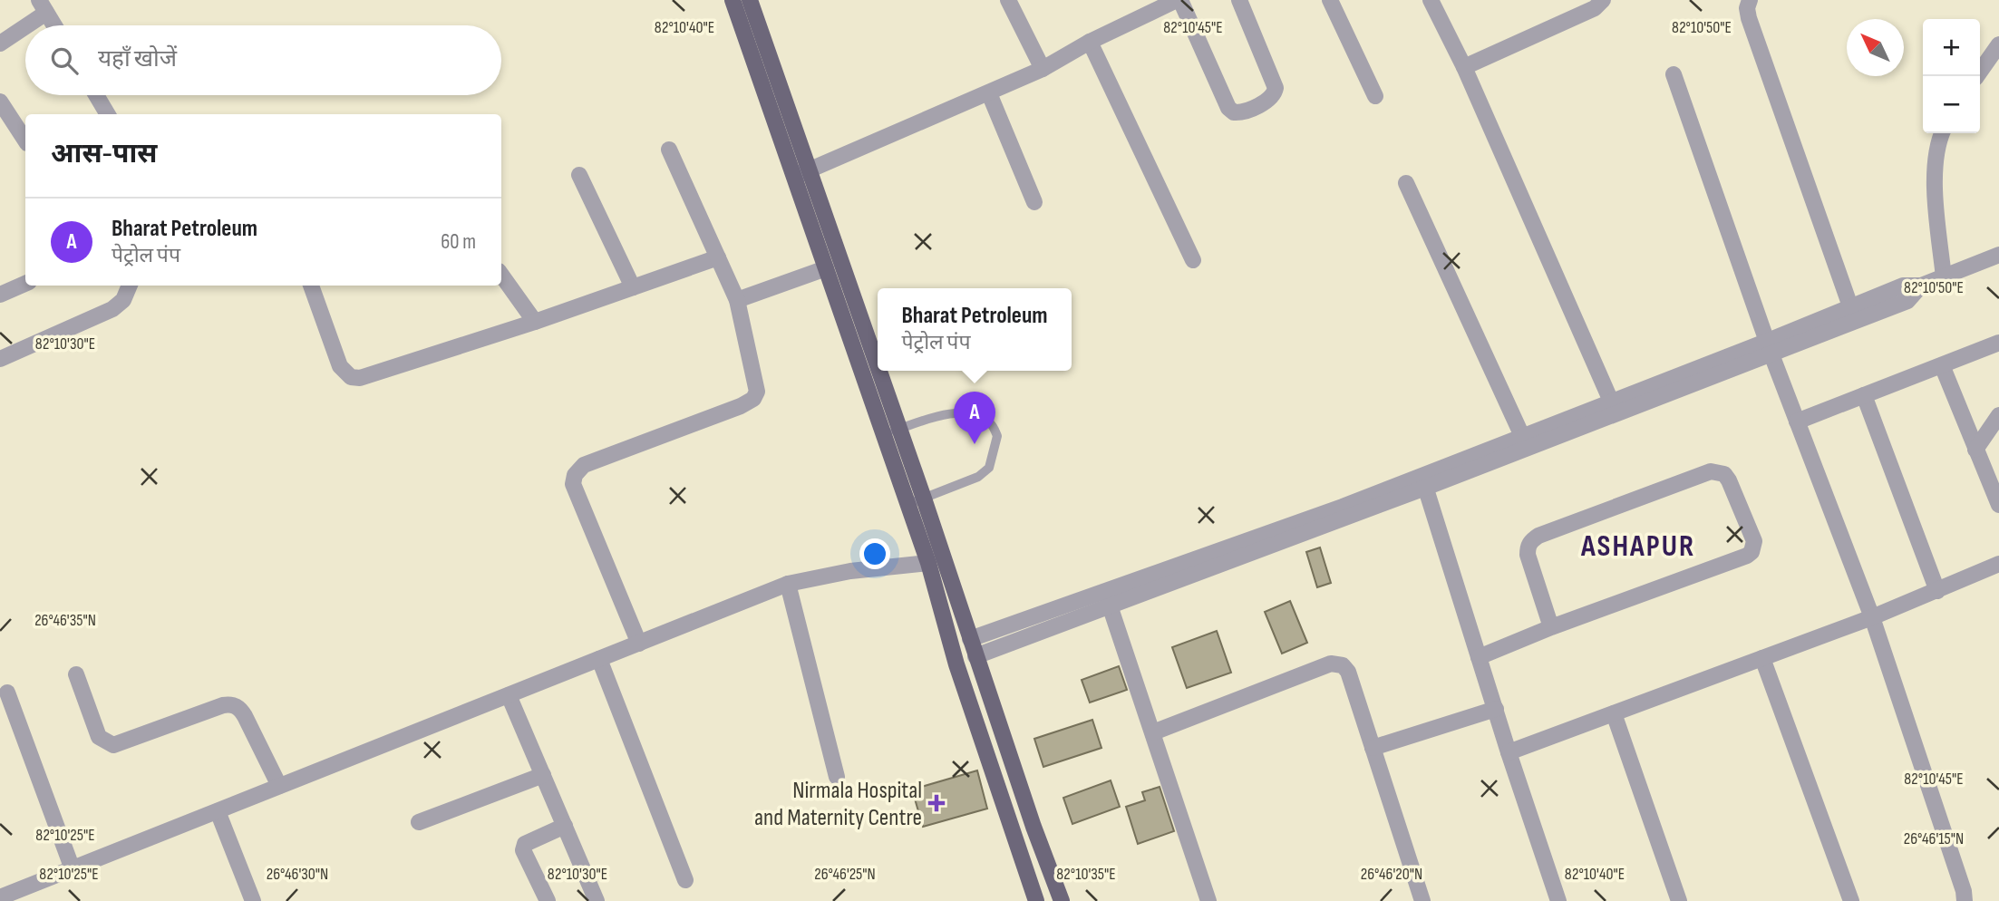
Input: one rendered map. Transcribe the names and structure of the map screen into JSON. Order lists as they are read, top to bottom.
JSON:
{
  "districts": ["ASHAPUR"],
  "places": {
    "health": ["Nirmala Hospital and Maternity Centre"]
  },
  "north": "top left",
  "page": {
    "map_buttons": ["+", "−"],
    "search": "यहाँ खोजें",
    "heading": "आस-पास",
    "list": [
      {
        "mark": "A",
        "name": "Bharat Petroleum",
        "note": "पेट्रोल पंप",
        "value": "60 m"
      }
    ],
    "popup": ["Bharat Petroleum", "पेट्रोल पंप"],
    "pins": "A"
  },
  "coordinates": [
    "82°10'40\"E",
    "82°10'45\"E",
    "82°10'50\"E",
    "82°10'30\"E",
    "26°46'35\"N",
    "82°10'25\"E",
    "26°46'15\"N",
    "26°46'30\"N",
    "26°46'25\"N",
    "26°46'20\"N",
    "82°10'35\"E"
  ]
}
